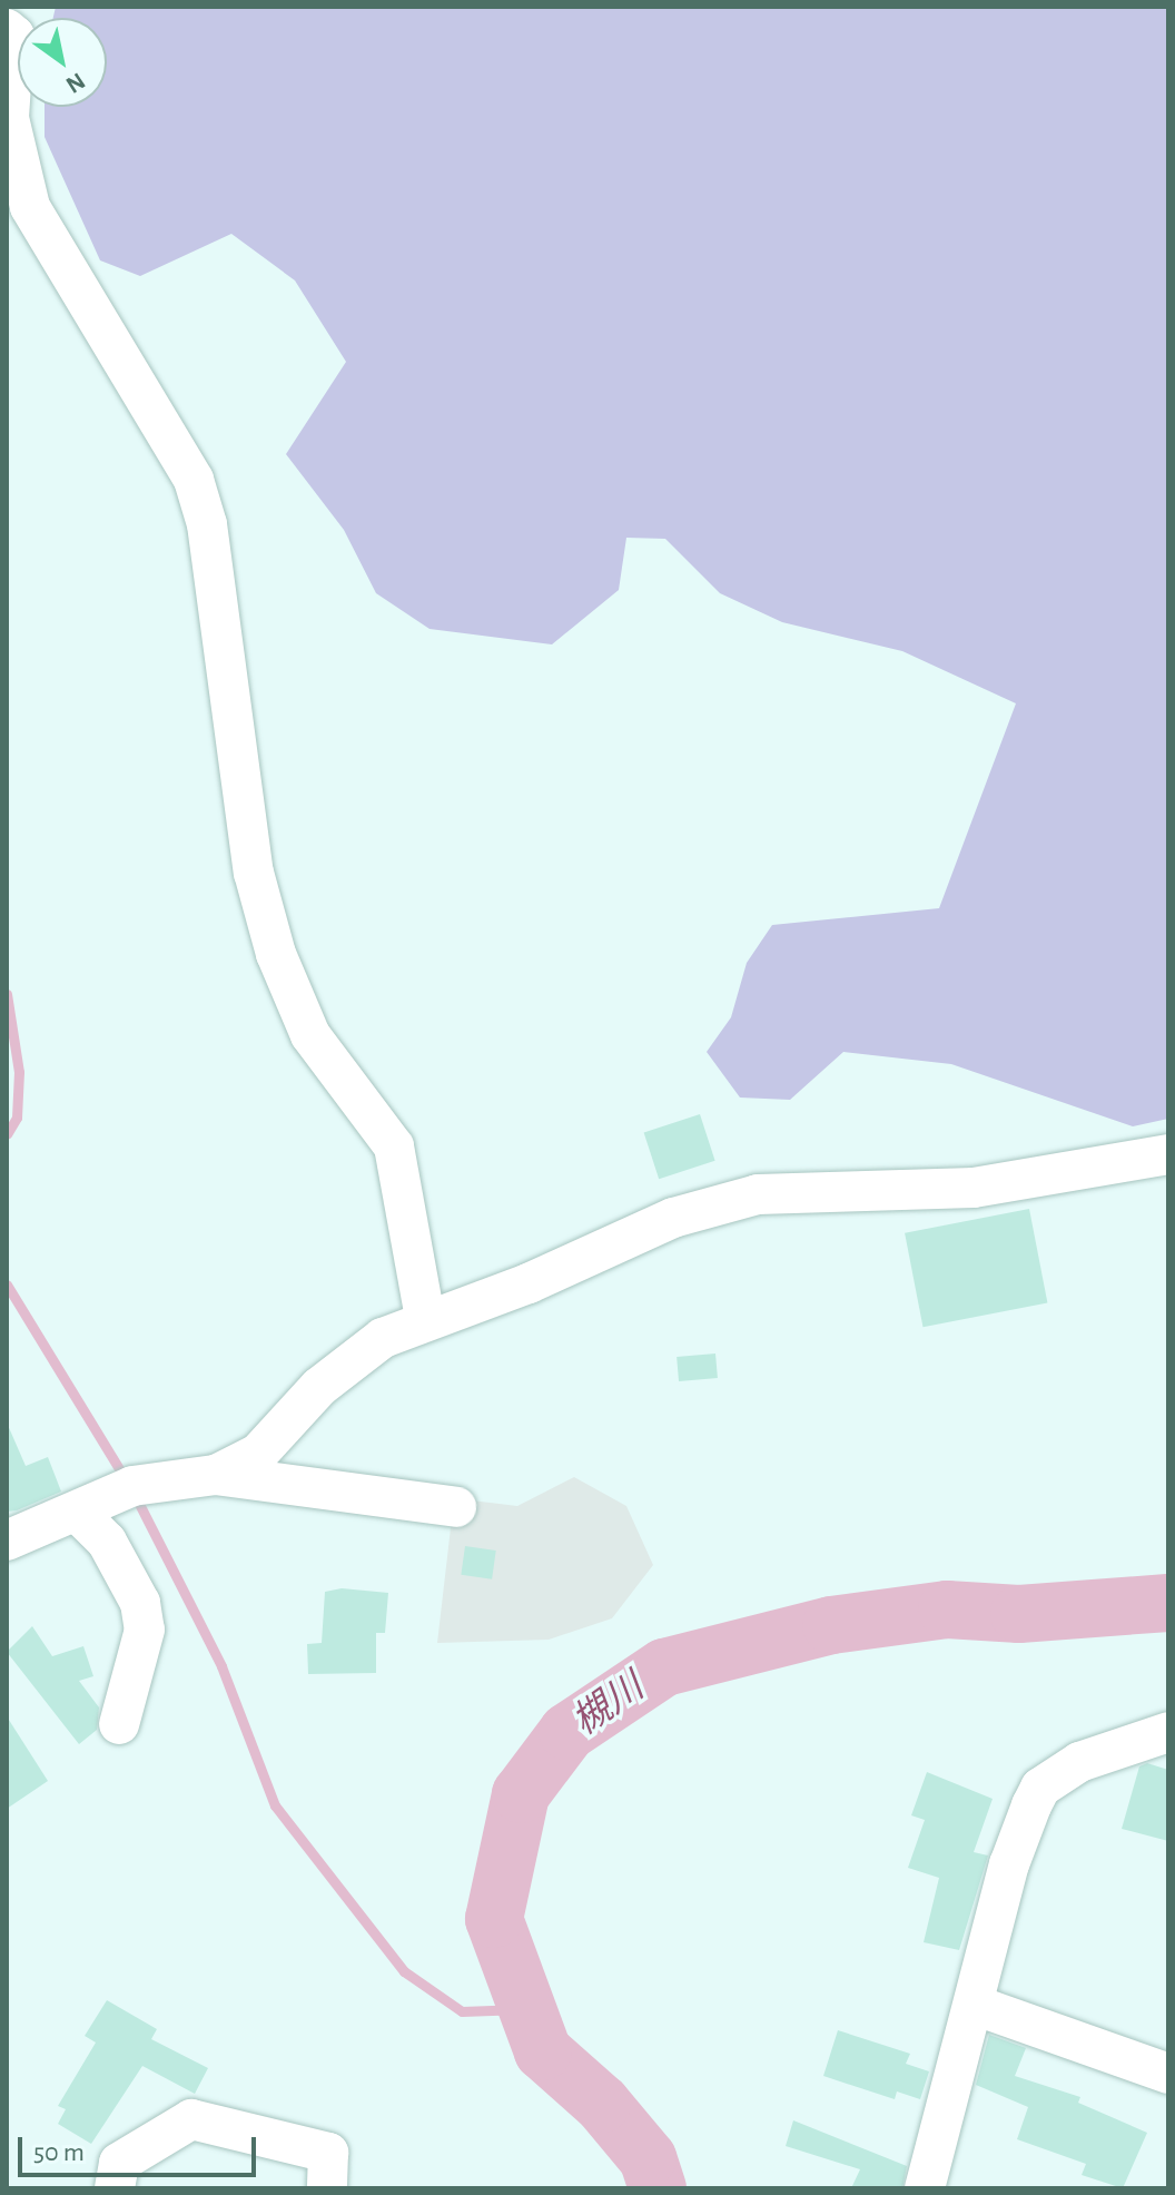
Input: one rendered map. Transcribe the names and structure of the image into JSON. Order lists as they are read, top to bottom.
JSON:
{
  "water": ["槻川"],
  "scale_bar": "50 m",
  "north": "bottom right"
}
